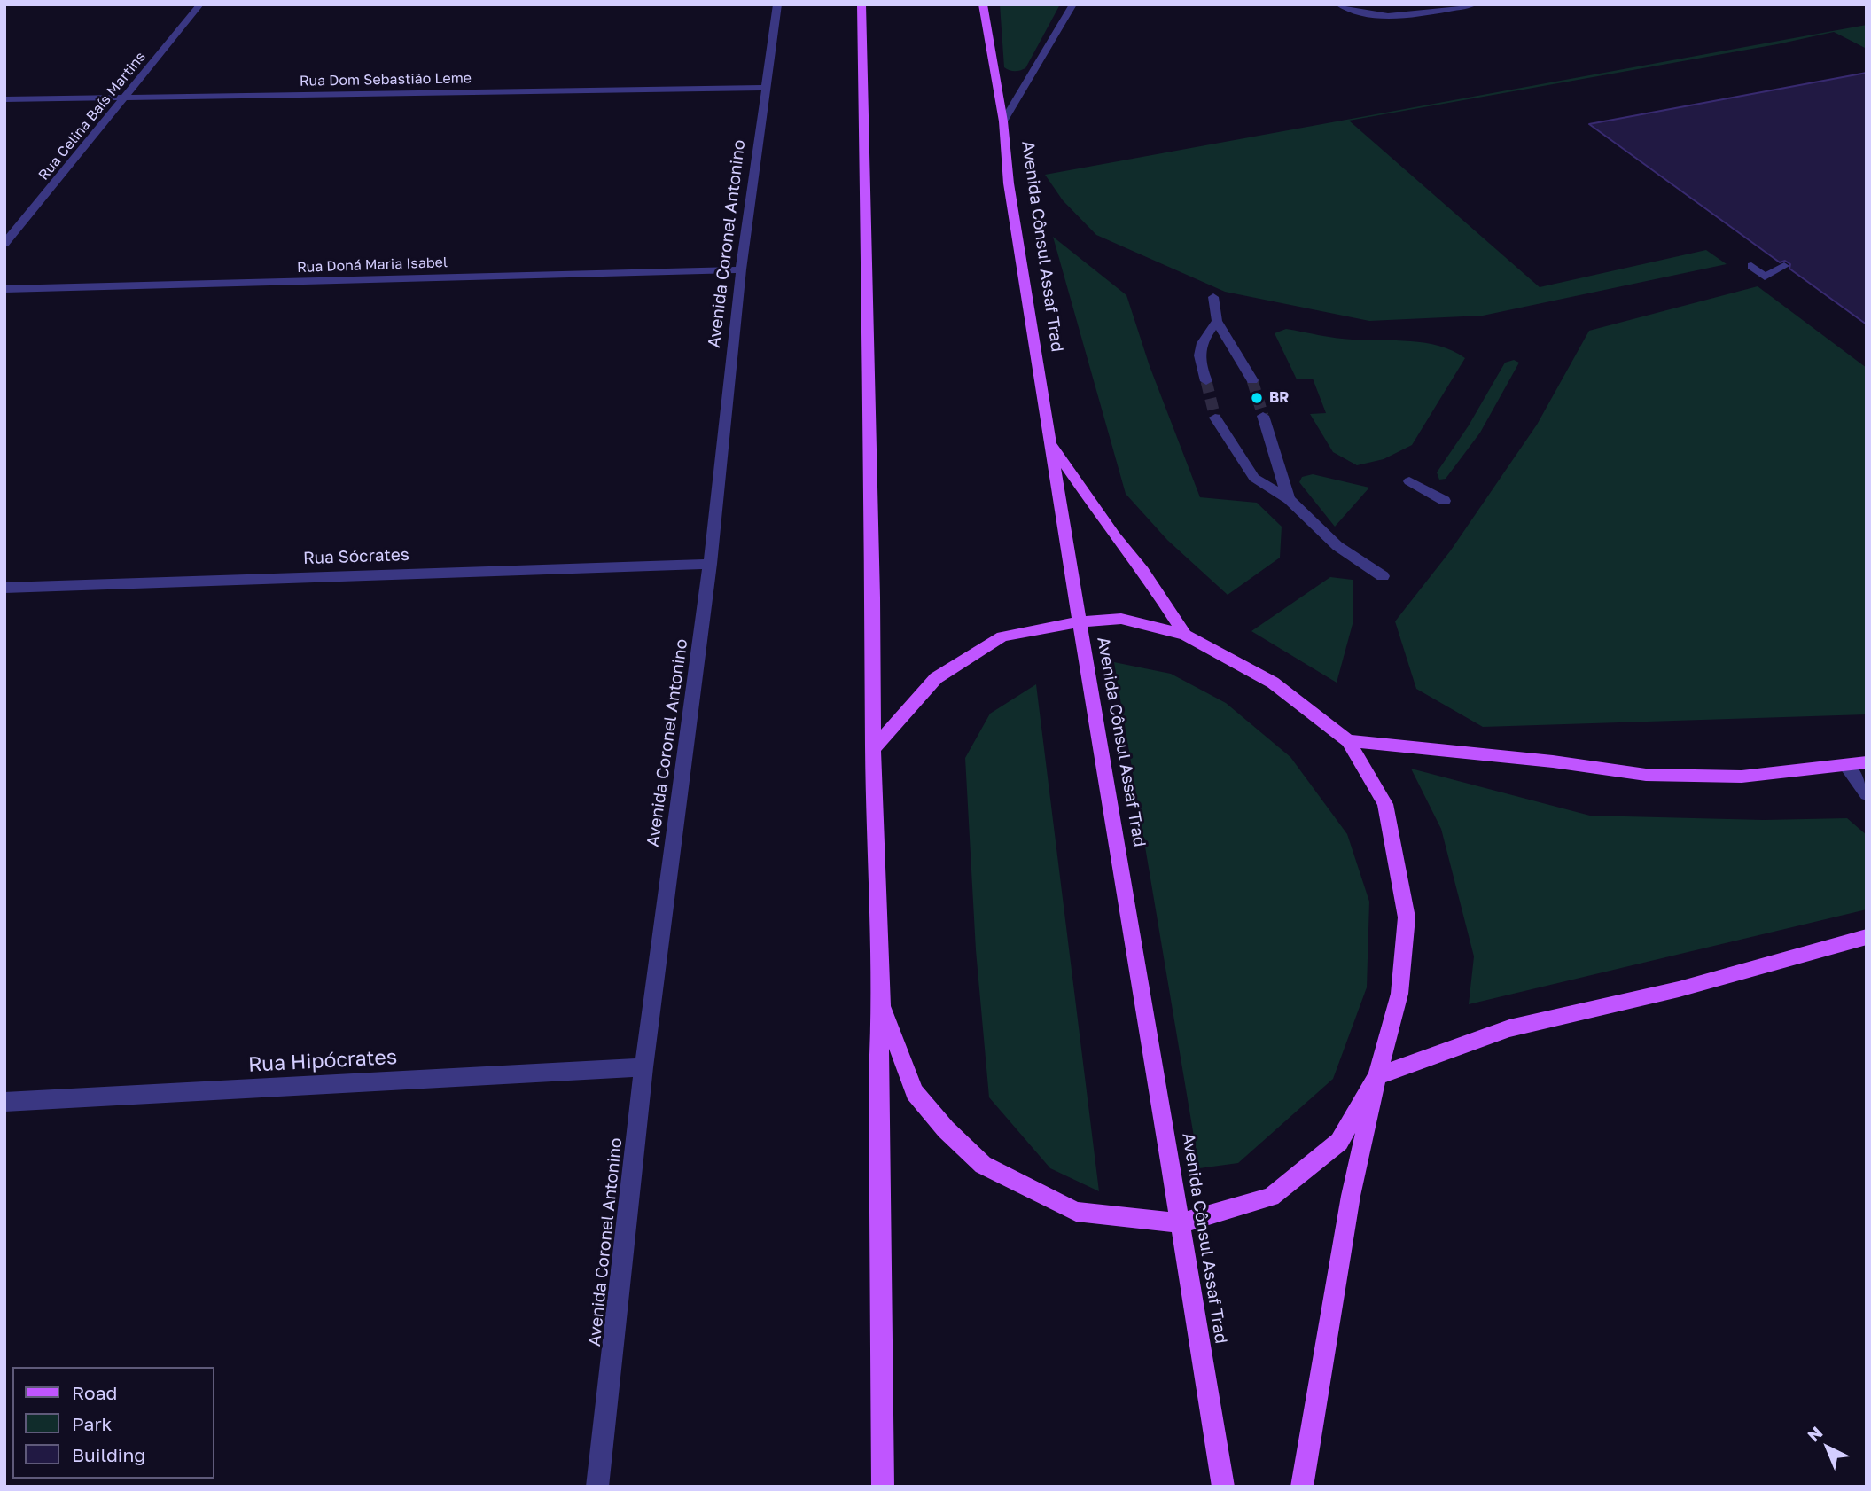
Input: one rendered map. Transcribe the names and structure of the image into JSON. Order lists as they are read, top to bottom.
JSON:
{
  "streets": {
    "main road": ["Avenida Cônsul Assaf Trad"],
    "street": [
      "Rua Dom Sebastião Leme",
      "Rua Celina Baís Martins",
      "Avenida Coronel Antonino",
      "Rua Doná Maria Isabel",
      "Rua Sócrates",
      "Rua Hipócrates"
    ]
  },
  "crossings": [
    ["Rua Dom Sebastião Leme", "Rua Celina Baís Martins"],
    ["Rua Dom Sebastião Leme", "Avenida Coronel Antonino"],
    ["Avenida Coronel Antonino", "Rua Doná Maria Isabel"],
    ["Avenida Coronel Antonino", "Rua Sócrates"],
    ["Avenida Coronel Antonino", "Rua Hipócrates"]
  ],
  "places": ["BR"],
  "legend": ["Road", "Park", "Building"],
  "north": "top left"
}
